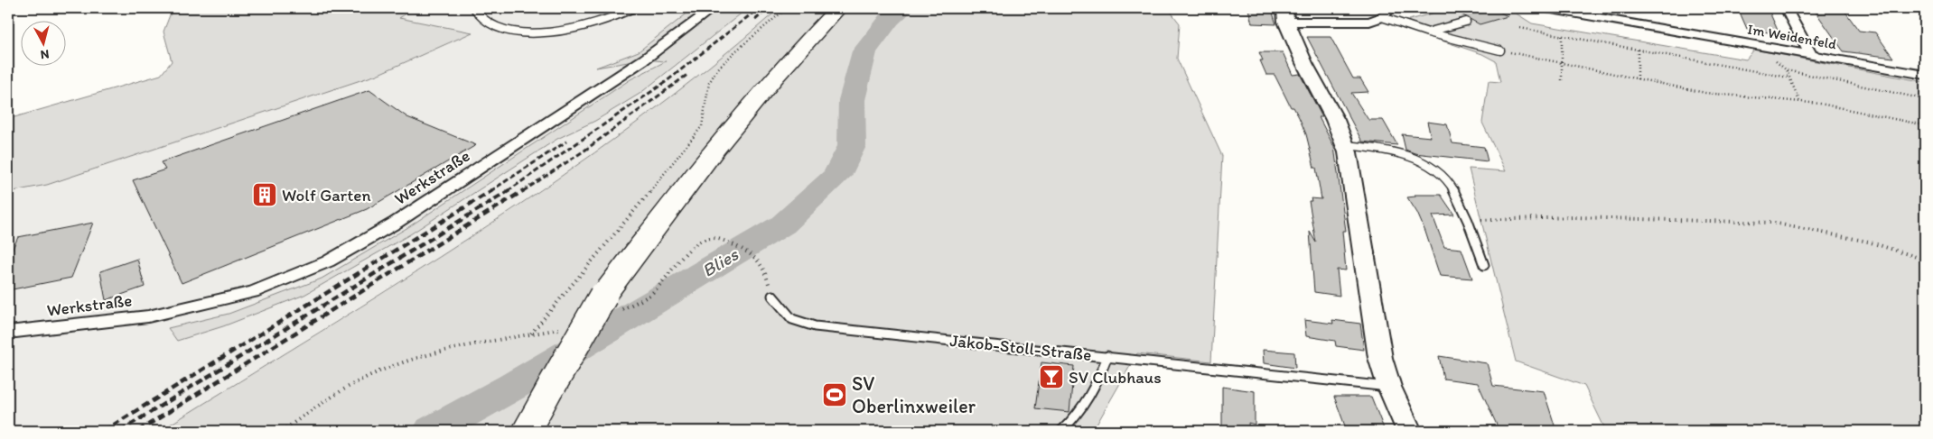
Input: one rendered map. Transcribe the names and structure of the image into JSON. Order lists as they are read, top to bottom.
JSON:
{
  "streets": {
    "street": ["Im Weidenfeld", "Werkstraße"],
    "lane": ["Jakob-Stoll-Straße"]
  },
  "water": ["Blies"],
  "places": {
    "building": ["Wolf Garten"],
    "bar": ["SV Clubhaus"],
    "sports": ["SV Oberlinxweiler"]
  },
  "north": "bottom"
}
